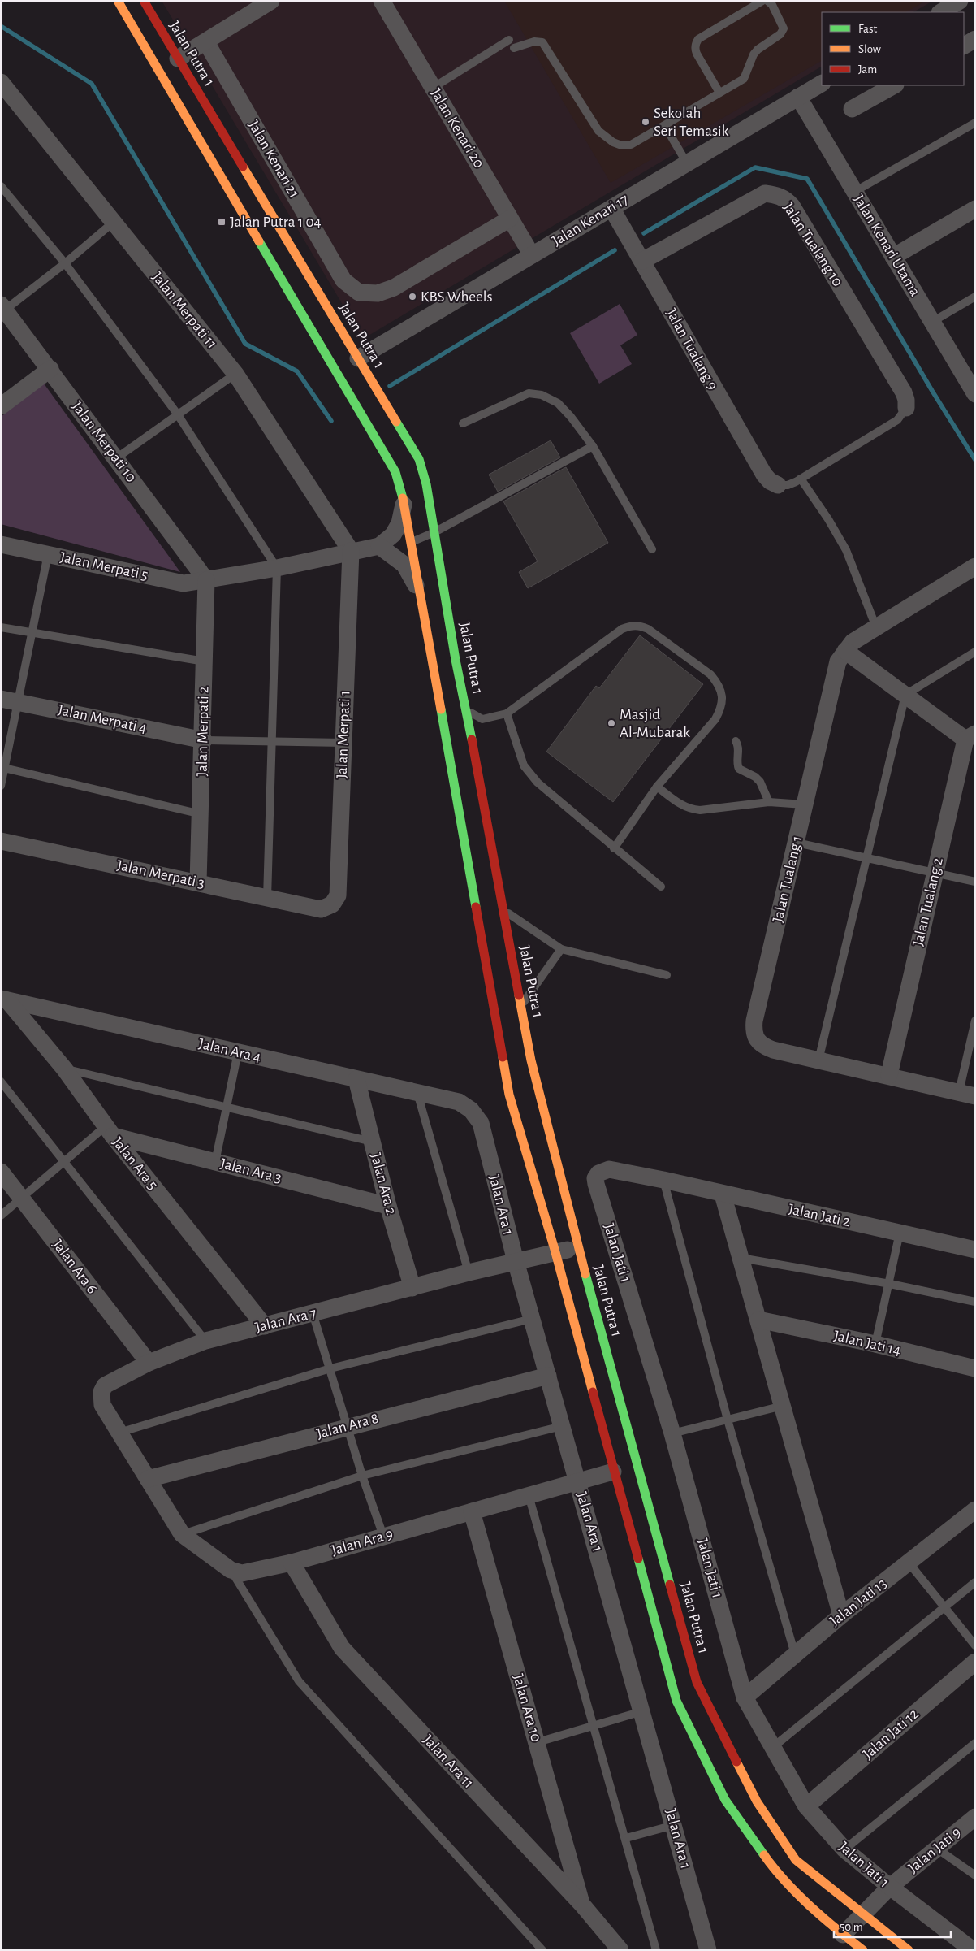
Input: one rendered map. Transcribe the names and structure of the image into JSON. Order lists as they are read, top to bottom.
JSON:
{
  "streets": {
    "main road": ["Jalan Putra 1"],
    "street": [
      "Jalan Kenari 20",
      "Jalan Kenari 21",
      "Jalan Kenari 17",
      "Jalan Tualang 10",
      "Jalan Kenari Utama",
      "Jalan Merpati 11",
      "Jalan Tualang 9",
      "Jalan Merpati 10",
      "Jalan Merpati 5",
      "Jalan Merpati 4",
      "Jalan Merpati 2",
      "Jalan Merpati 1",
      "Jalan Merpati 3",
      "Jalan Tualang 1",
      "Jalan Tualang 2",
      "Jalan Ara 4",
      "Jalan Ara 5",
      "Jalan Ara 3",
      "Jalan Ara 2",
      "Jalan Ara 1",
      "Jalan Jati 2",
      "Jalan Jati 1",
      "Jalan Ara 6",
      "Jalan Ara 7",
      "Jalan Jati 14",
      "Jalan Ara 8",
      "Jalan Ara 9",
      "Jalan Jati 13",
      "Jalan Ara 10",
      "Jalan Jati 12",
      "Jalan Ara 11",
      "Jalan Jati 9"
    ]
  },
  "crossings": [
    ["Jalan Putra 1", "Jalan Kenari 17"],
    ["Jalan Putra 1", "Jalan Ara 7"],
    ["Jalan Putra 1", "Jalan Jati 9"],
    ["Jalan Kenari 20", "Jalan Kenari 21"],
    ["Jalan Kenari 20", "Jalan Kenari 17"],
    ["Jalan Kenari 17", "Jalan Kenari Utama"],
    ["Jalan Kenari 17", "Jalan Tualang 9"],
    ["Jalan Tualang 10", "Jalan Tualang 9"],
    ["Jalan Merpati 11", "Jalan Merpati 5"],
    ["Jalan Merpati 11", "Jalan Merpati 1"],
    ["Jalan Merpati 10", "Jalan Merpati 5"],
    ["Jalan Merpati 10", "Jalan Merpati 2"],
    ["Jalan Merpati 5", "Jalan Merpati 2"],
    ["Jalan Merpati 5", "Jalan Merpati 1"],
    ["Jalan Merpati 4", "Jalan Merpati 2"],
    ["Jalan Merpati 2", "Jalan Merpati 3"],
    ["Jalan Merpati 1", "Jalan Merpati 3"],
    ["Jalan Tualang 1", "Jalan Tualang 2"],
    ["Jalan Ara 4", "Jalan Ara 5"],
    ["Jalan Ara 4", "Jalan Ara 2"],
    ["Jalan Ara 4", "Jalan Ara 1"],
    ["Jalan Ara 5", "Jalan Ara 3"],
    ["Jalan Ara 5", "Jalan Ara 7"],
    ["Jalan Ara 3", "Jalan Ara 2"],
    ["Jalan Ara 2", "Jalan Ara 7"],
    ["Jalan Ara 1", "Jalan Ara 7"],
    ["Jalan Ara 1", "Jalan Ara 8"],
    ["Jalan Ara 1", "Jalan Ara 9"],
    ["Jalan Jati 2", "Jalan Jati 1"],
    ["Jalan Jati 1", "Jalan Jati 13"],
    ["Jalan Jati 1", "Jalan Jati 12"],
    ["Jalan Jati 1", "Jalan Jati 9"],
    ["Jalan Ara 6", "Jalan Ara 7"],
    ["Jalan Ara 7", "Jalan Ara 8"],
    ["Jalan Ara 7", "Jalan Ara 9"],
    ["Jalan Ara 8", "Jalan Ara 9"],
    ["Jalan Ara 9", "Jalan Ara 10"],
    ["Jalan Ara 9", "Jalan Ara 11"],
    ["Jalan Ara 10", "Jalan Ara 11"]
  ],
  "places": {
    "other": ["Sekolah Seri Temasik", "KBS Wheels", "Masjid Al-Mubarak"],
    "transit": ["Jalan Putra 1 04"]
  },
  "legend": ["Fast", "Slow", "Jam"],
  "scale_bar": "50 m"
}
